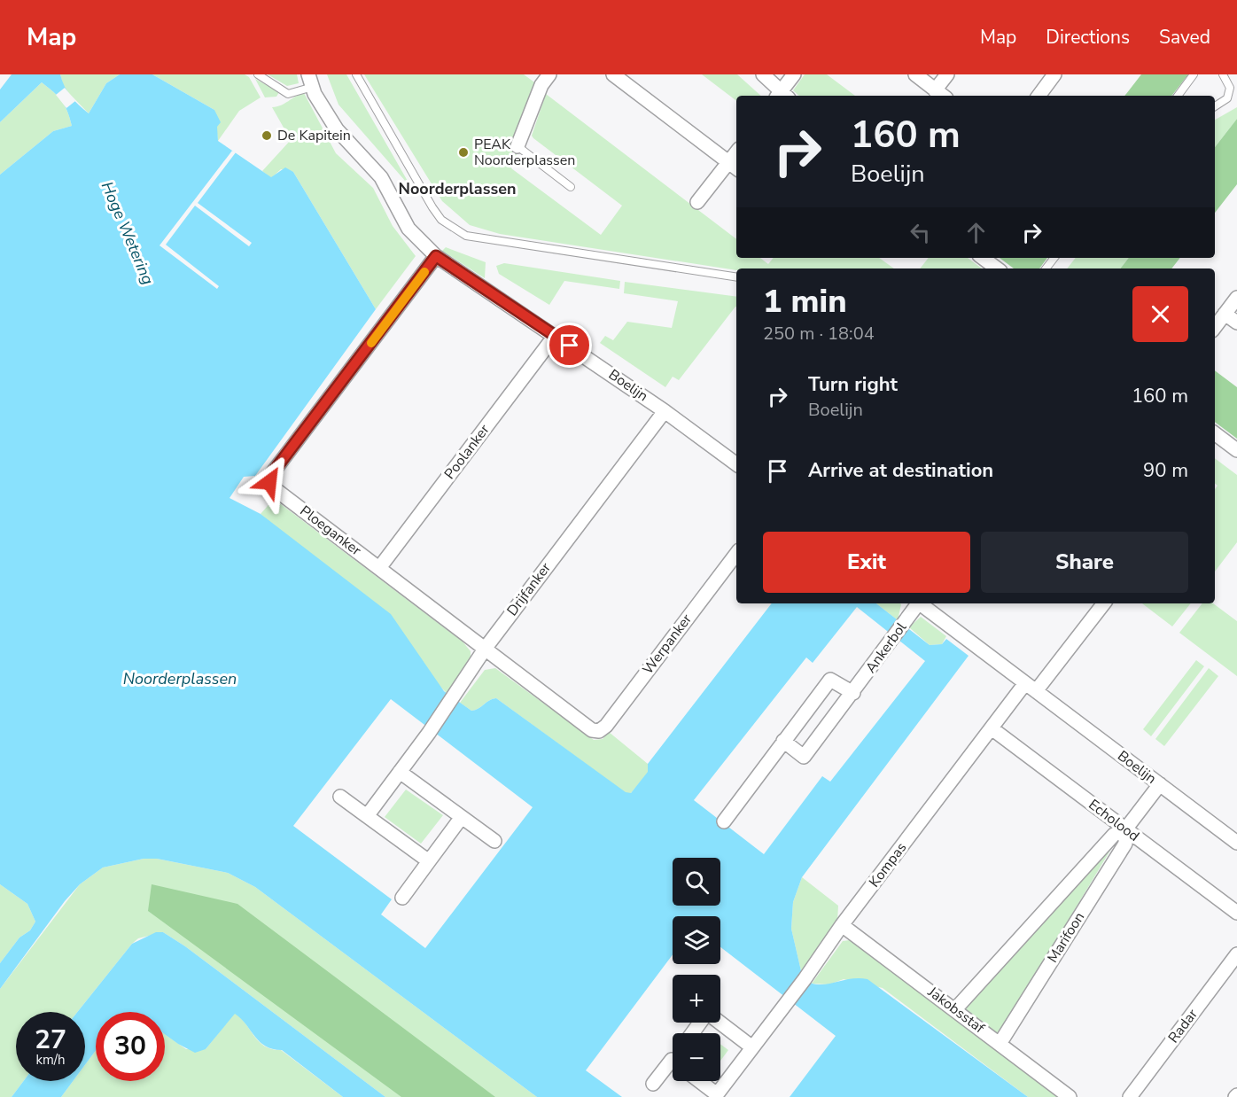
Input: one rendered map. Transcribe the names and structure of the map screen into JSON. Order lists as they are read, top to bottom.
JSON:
{
  "streets": {
    "street": [
      "Boelijn",
      "Poolanker",
      "Ploeganker",
      "Drijfanker",
      "Werpanker",
      "Ankerbol",
      "Echolood",
      "Kompas",
      "Marifoon",
      "Jakobsstaf",
      "Radar"
    ]
  },
  "crossings": [
    ["Boelijn", "Poolanker"],
    ["Boelijn", "Ploeganker"],
    ["Boelijn", "Drijfanker"],
    ["Boelijn", "Kompas"],
    ["Boelijn", "Marifoon"],
    ["Poolanker", "Ploeganker"],
    ["Ploeganker", "Drijfanker"],
    ["Ploeganker", "Werpanker"],
    ["Echolood", "Kompas"],
    ["Echolood", "Marifoon"],
    ["Kompas", "Jakobsstaf"],
    ["Marifoon", "Jakobsstaf"]
  ],
  "districts": ["Noorderplassen"],
  "water": ["Hoge Wetering", "Noorderplassen"],
  "places": ["De Kapitein", "PEAK Noorderplassen"],
  "page": {
    "header": "Map",
    "nav": ["Map", "Directions", "Saved"],
    "turn": ["160 m", "Boelijn"],
    "heading": ["1 min", "250 m · 18:04"],
    "list": [
      {
        "name": "Turn right",
        "note": "Boelijn",
        "value": "160 m"
      },
      {
        "name": "Arrive at destination",
        "value": "90 m"
      }
    ],
    "buttons": ["Exit", "Share"],
    "map_buttons": ["+", "−"],
    "speed": "27 km/h",
    "limit": "30"
  }
}
